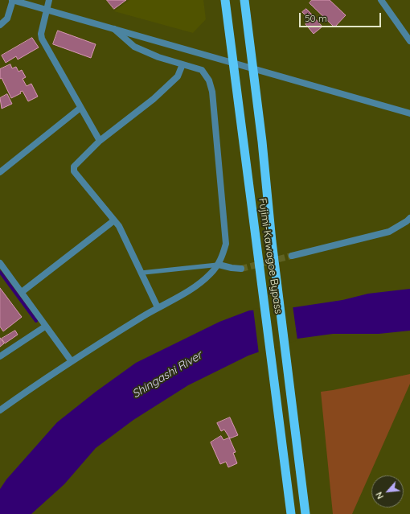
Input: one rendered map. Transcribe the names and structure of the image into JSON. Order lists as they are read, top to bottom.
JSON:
{
  "streets": {
    "highway": ["Fujimi-Kawagoe Bypass"]
  },
  "water": ["Shingashi River"],
  "scale_bar": "50 m",
  "north": "bottom left"
}
